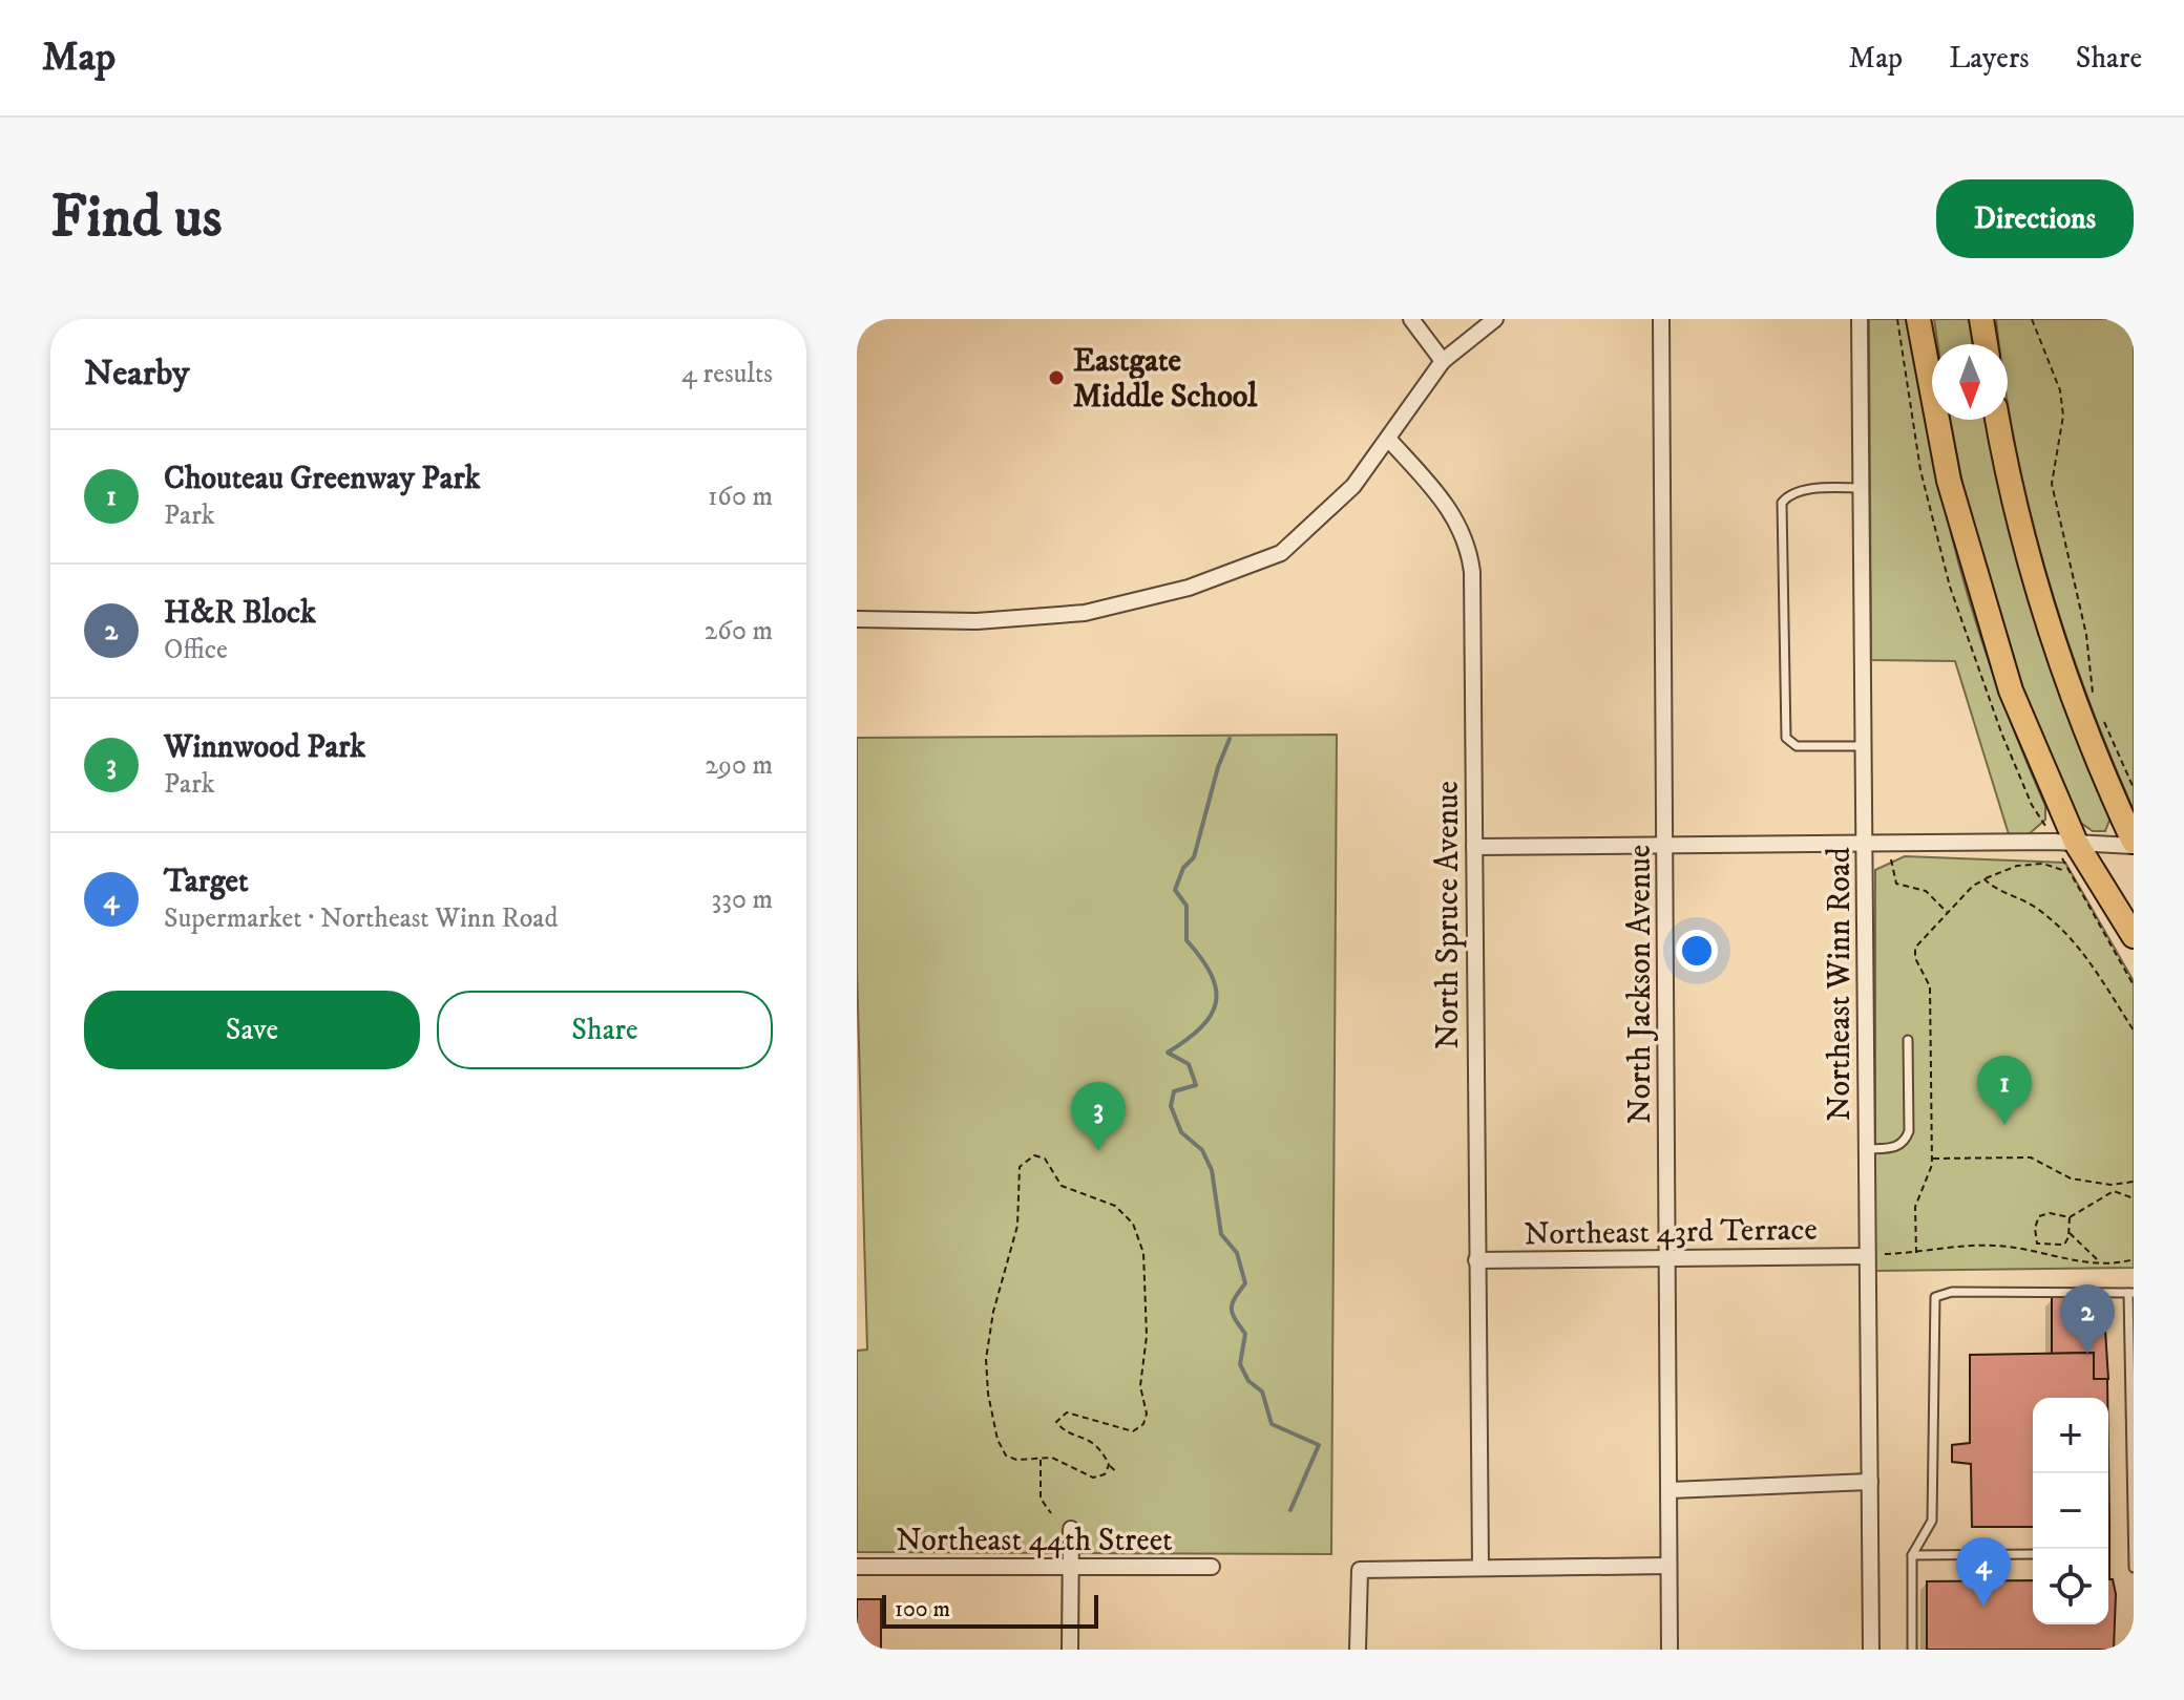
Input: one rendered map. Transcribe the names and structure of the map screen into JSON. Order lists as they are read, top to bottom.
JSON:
{
  "streets": {
    "street": [
      "North Spruce Avenue",
      "North Jackson Avenue",
      "Northeast Winn Road",
      "Northeast 43rd Terrace",
      "Northeast 44th Street"
    ]
  },
  "crossings": [
    ["North Spruce Avenue", "Northeast 43rd Terrace"],
    ["North Jackson Avenue", "Northeast 43rd Terrace"],
    ["Northeast Winn Road", "Northeast 43rd Terrace"]
  ],
  "places": ["Eastgate Middle School"],
  "scale_bar": "100 m",
  "north": "bottom",
  "page": {
    "header": "Map",
    "nav": ["Map", "Layers", "Share"],
    "buttons": [
      "Directions",
      ["Save", "Share"]
    ],
    "title": "Find us",
    "heading": ["Nearby", "4 results"],
    "list": [
      {
        "mark": "1",
        "name": "Chouteau Greenway Park",
        "note": "Park",
        "value": "160 m"
      },
      {
        "mark": "2",
        "name": "H&R Block",
        "note": "Office",
        "value": "260 m"
      },
      {
        "mark": "3",
        "name": "Winnwood Park",
        "note": "Park",
        "value": "290 m"
      },
      {
        "mark": "4",
        "name": "Target",
        "note": "Supermarket · Northeast Winn Road",
        "value": "330 m"
      }
    ],
    "pins": [
      "1",
      "3",
      "2",
      "4"
    ],
    "map_buttons": ["+", "−"],
    "scale": "100 m"
  }
}
